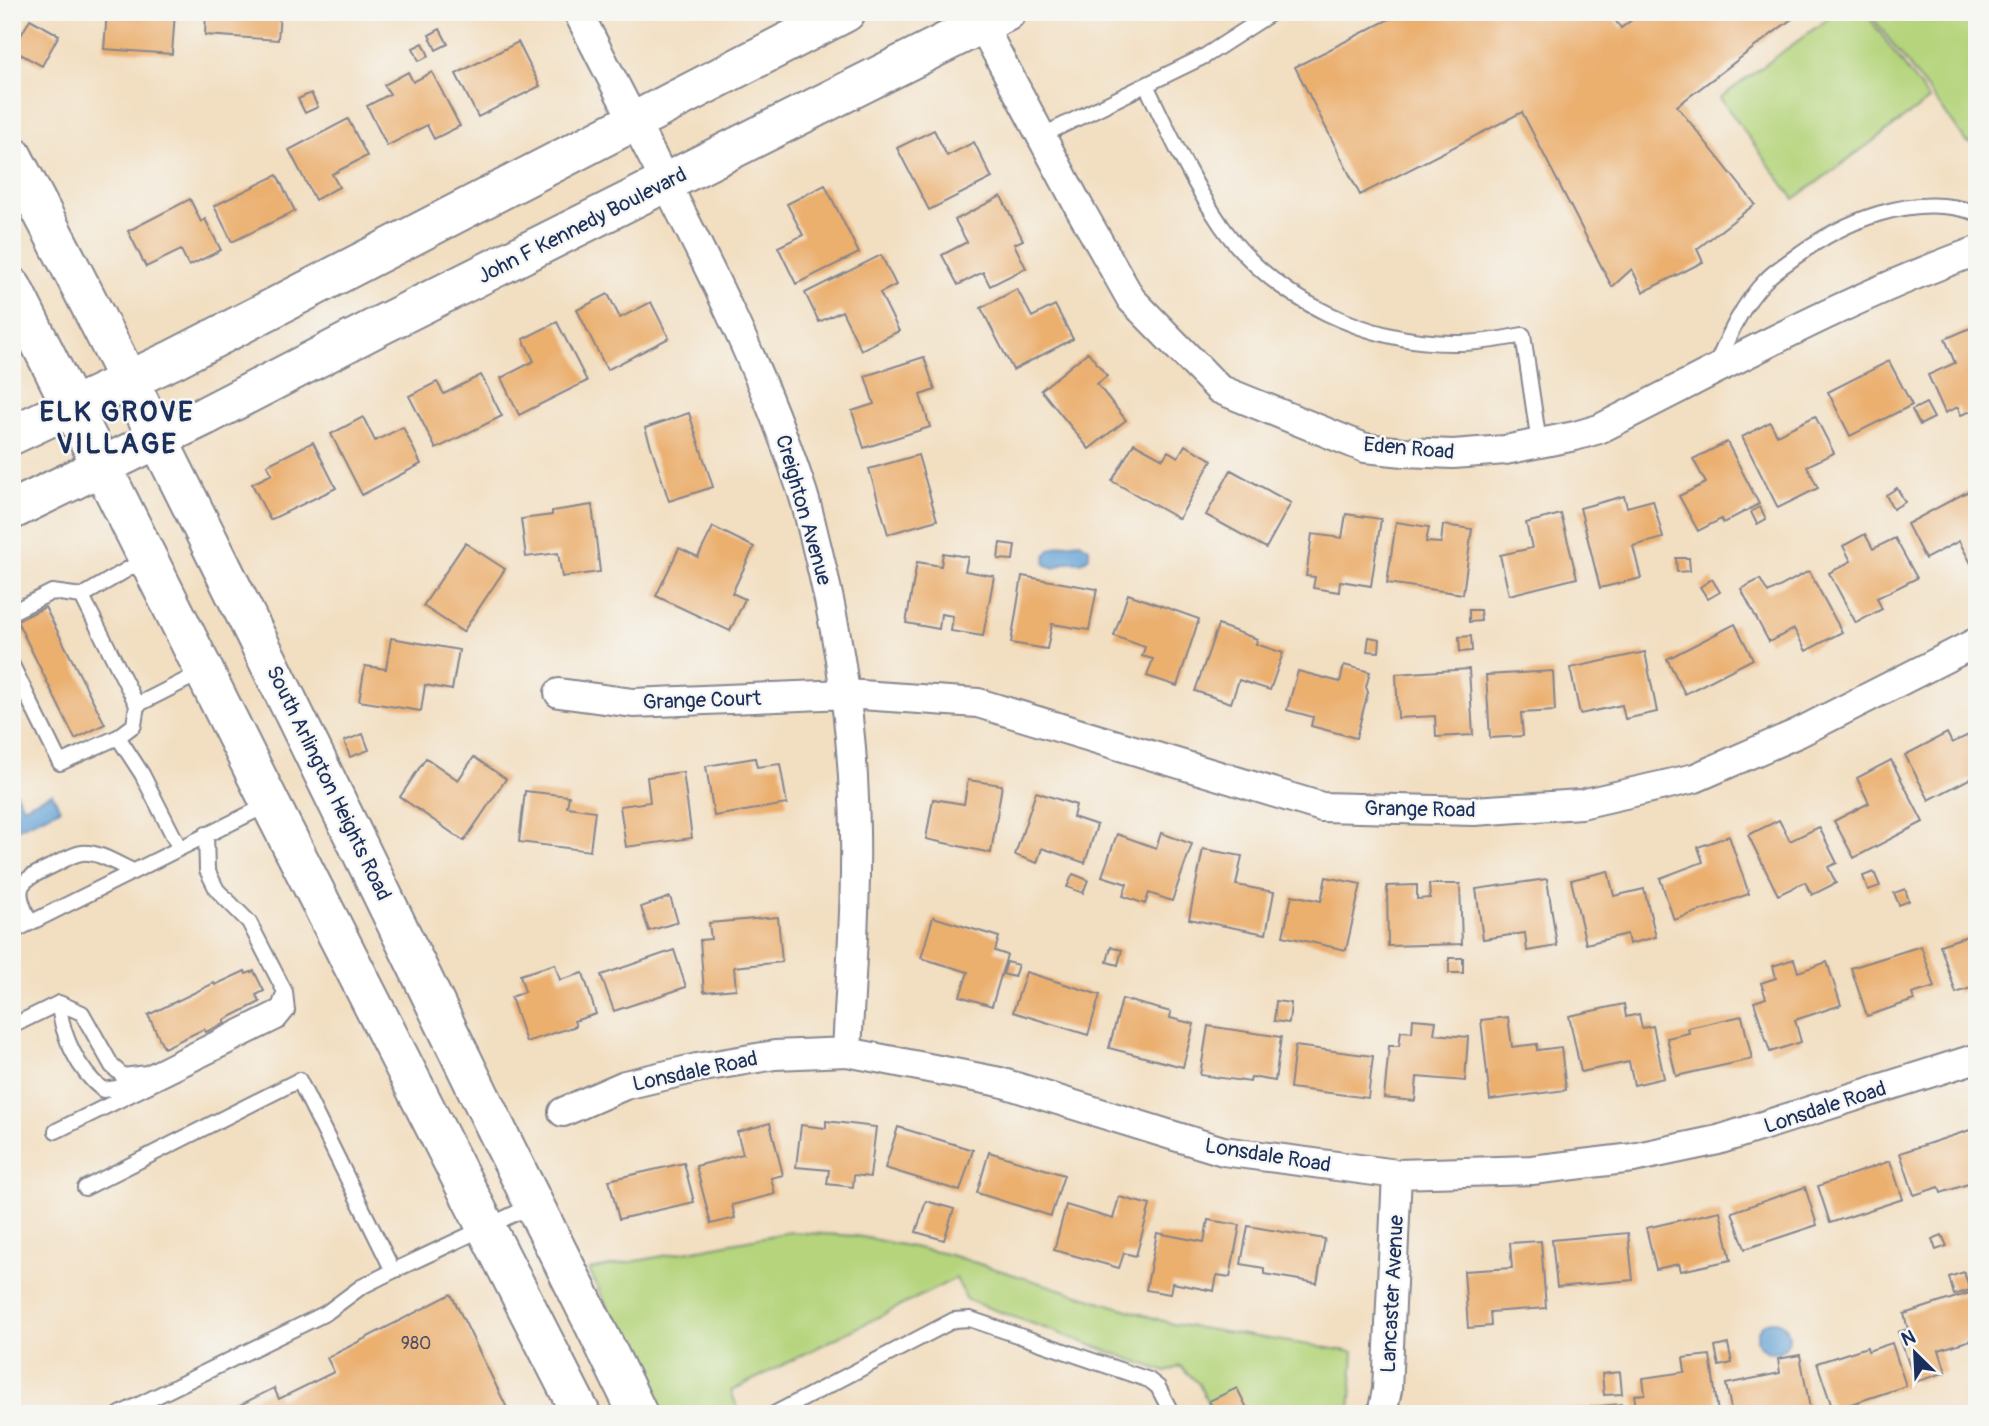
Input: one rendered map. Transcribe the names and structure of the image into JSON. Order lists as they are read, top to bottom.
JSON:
{
  "streets": {
    "main road": ["John F Kennedy Boulevard", "South Arlington Heights Road"],
    "street": [
      "Eden Road",
      "Creighton Avenue",
      "Grange Court",
      "Grange Road",
      "Lonsdale Road",
      "Lancaster Avenue"
    ]
  },
  "crossings": [
    ["John F Kennedy Boulevard", "Eden Road"],
    ["John F Kennedy Boulevard", "Creighton Avenue"],
    ["John F Kennedy Boulevard", "South Arlington Heights Road"],
    ["Creighton Avenue", "Grange Court"],
    ["Creighton Avenue", "Grange Road"],
    ["Creighton Avenue", "Lonsdale Road"],
    ["Grange Court", "Grange Road"],
    ["Lonsdale Road", "Lancaster Avenue"]
  ],
  "districts": ["ELK GROVE VILLAGE"],
  "house_numbers": ["980"],
  "north": "top left"
}
